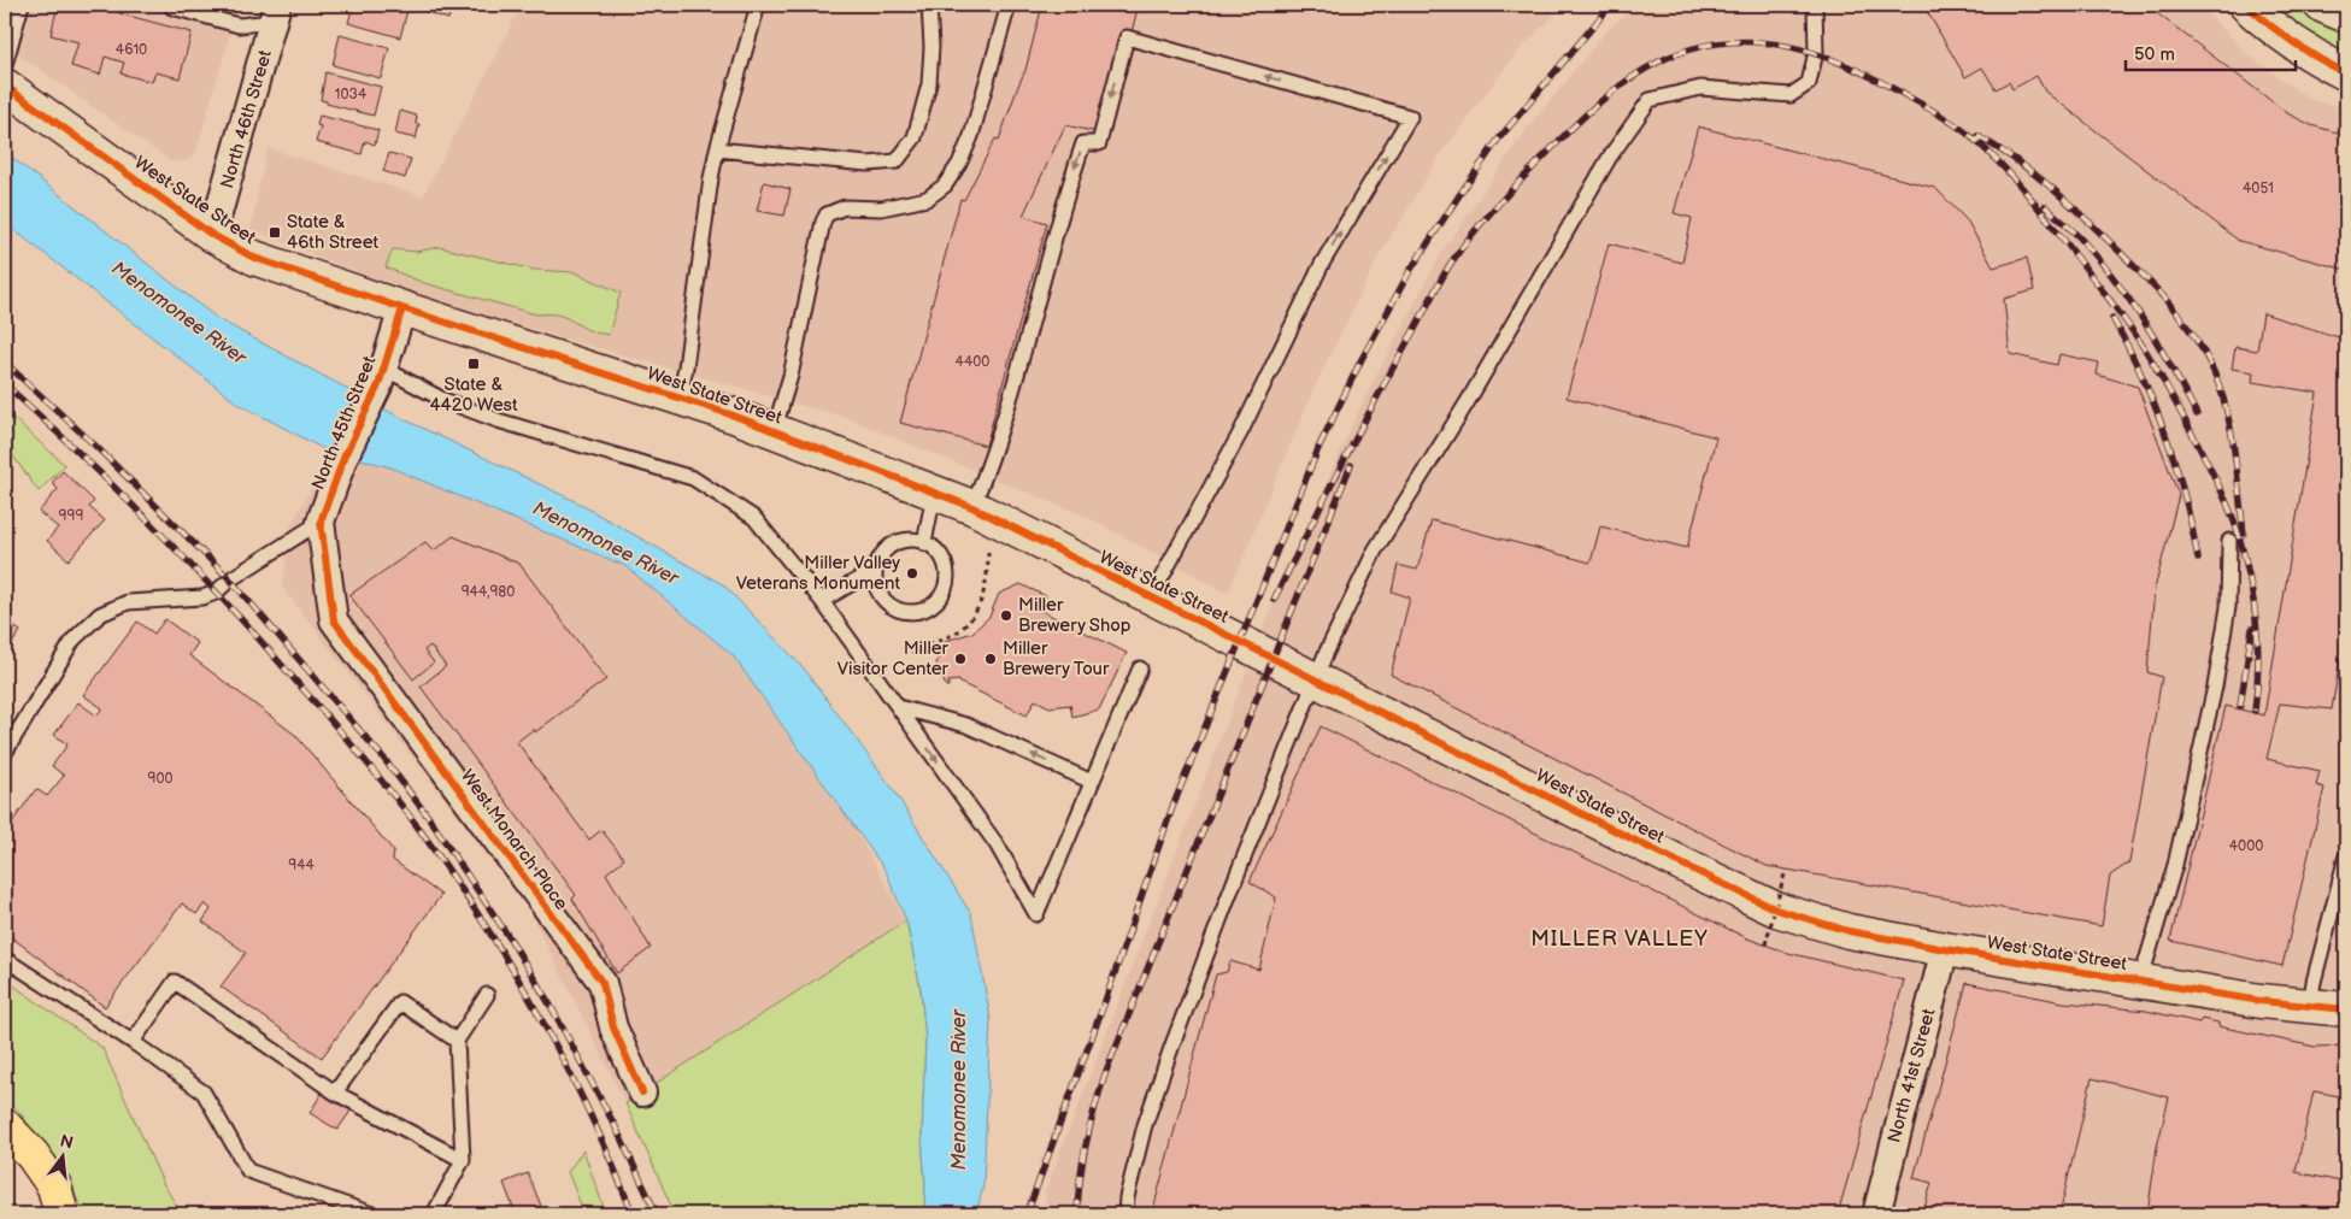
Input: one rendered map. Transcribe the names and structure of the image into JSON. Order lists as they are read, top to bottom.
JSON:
{
  "streets": {
    "main road": ["West State Street"],
    "street": [
      "North 46th Street",
      "North 45th Street",
      "West Monarch Place",
      "North 41st Street"
    ]
  },
  "crossings": [
    ["North 46th Street", "West State Street"],
    ["West State Street", "North 45th Street"],
    ["West State Street", "North 41st Street"],
    ["North 45th Street", "West Monarch Place"]
  ],
  "districts": ["MILLER VALLEY"],
  "water": ["Menomonee River"],
  "places": {
    "transit": ["State & 46th Street", "State & 4420 West"],
    "other": [
      "Miller Valley Veterans Monument",
      "Miller Brewery Shop",
      "Miller Visitor Center",
      "Miller Brewery Tour"
    ]
  },
  "house_numbers": [
    "4610",
    "1034",
    "4051",
    "4400",
    "999",
    "944,980",
    "900",
    "4000",
    "944"
  ],
  "scale_bar": "50 m",
  "north": "top"
}
